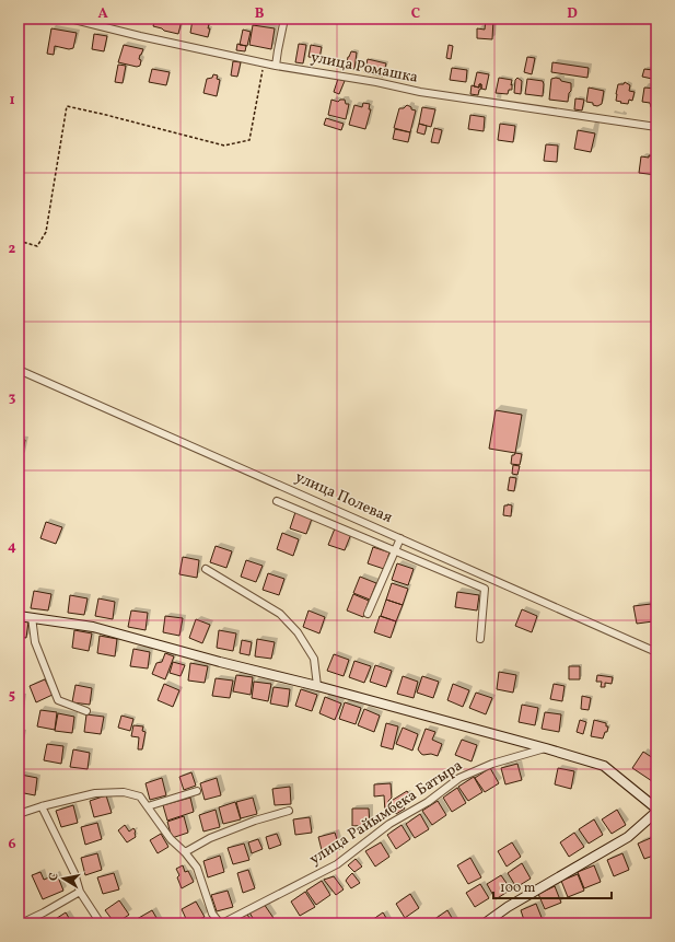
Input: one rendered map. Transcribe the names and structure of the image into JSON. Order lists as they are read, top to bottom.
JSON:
{
  "streets": {
    "street": ["улица Ромашка", "улица Полевая", "улица Райымбека Батыра"]
  },
  "scale_bar": "100 m",
  "north": "left",
  "grid": {
    "columns": [
      "A",
      "B",
      "C",
      "D"
    ],
    "rows": [
      "1",
      "2",
      "3",
      "4",
      "5",
      "6"
    ]
  }
}
